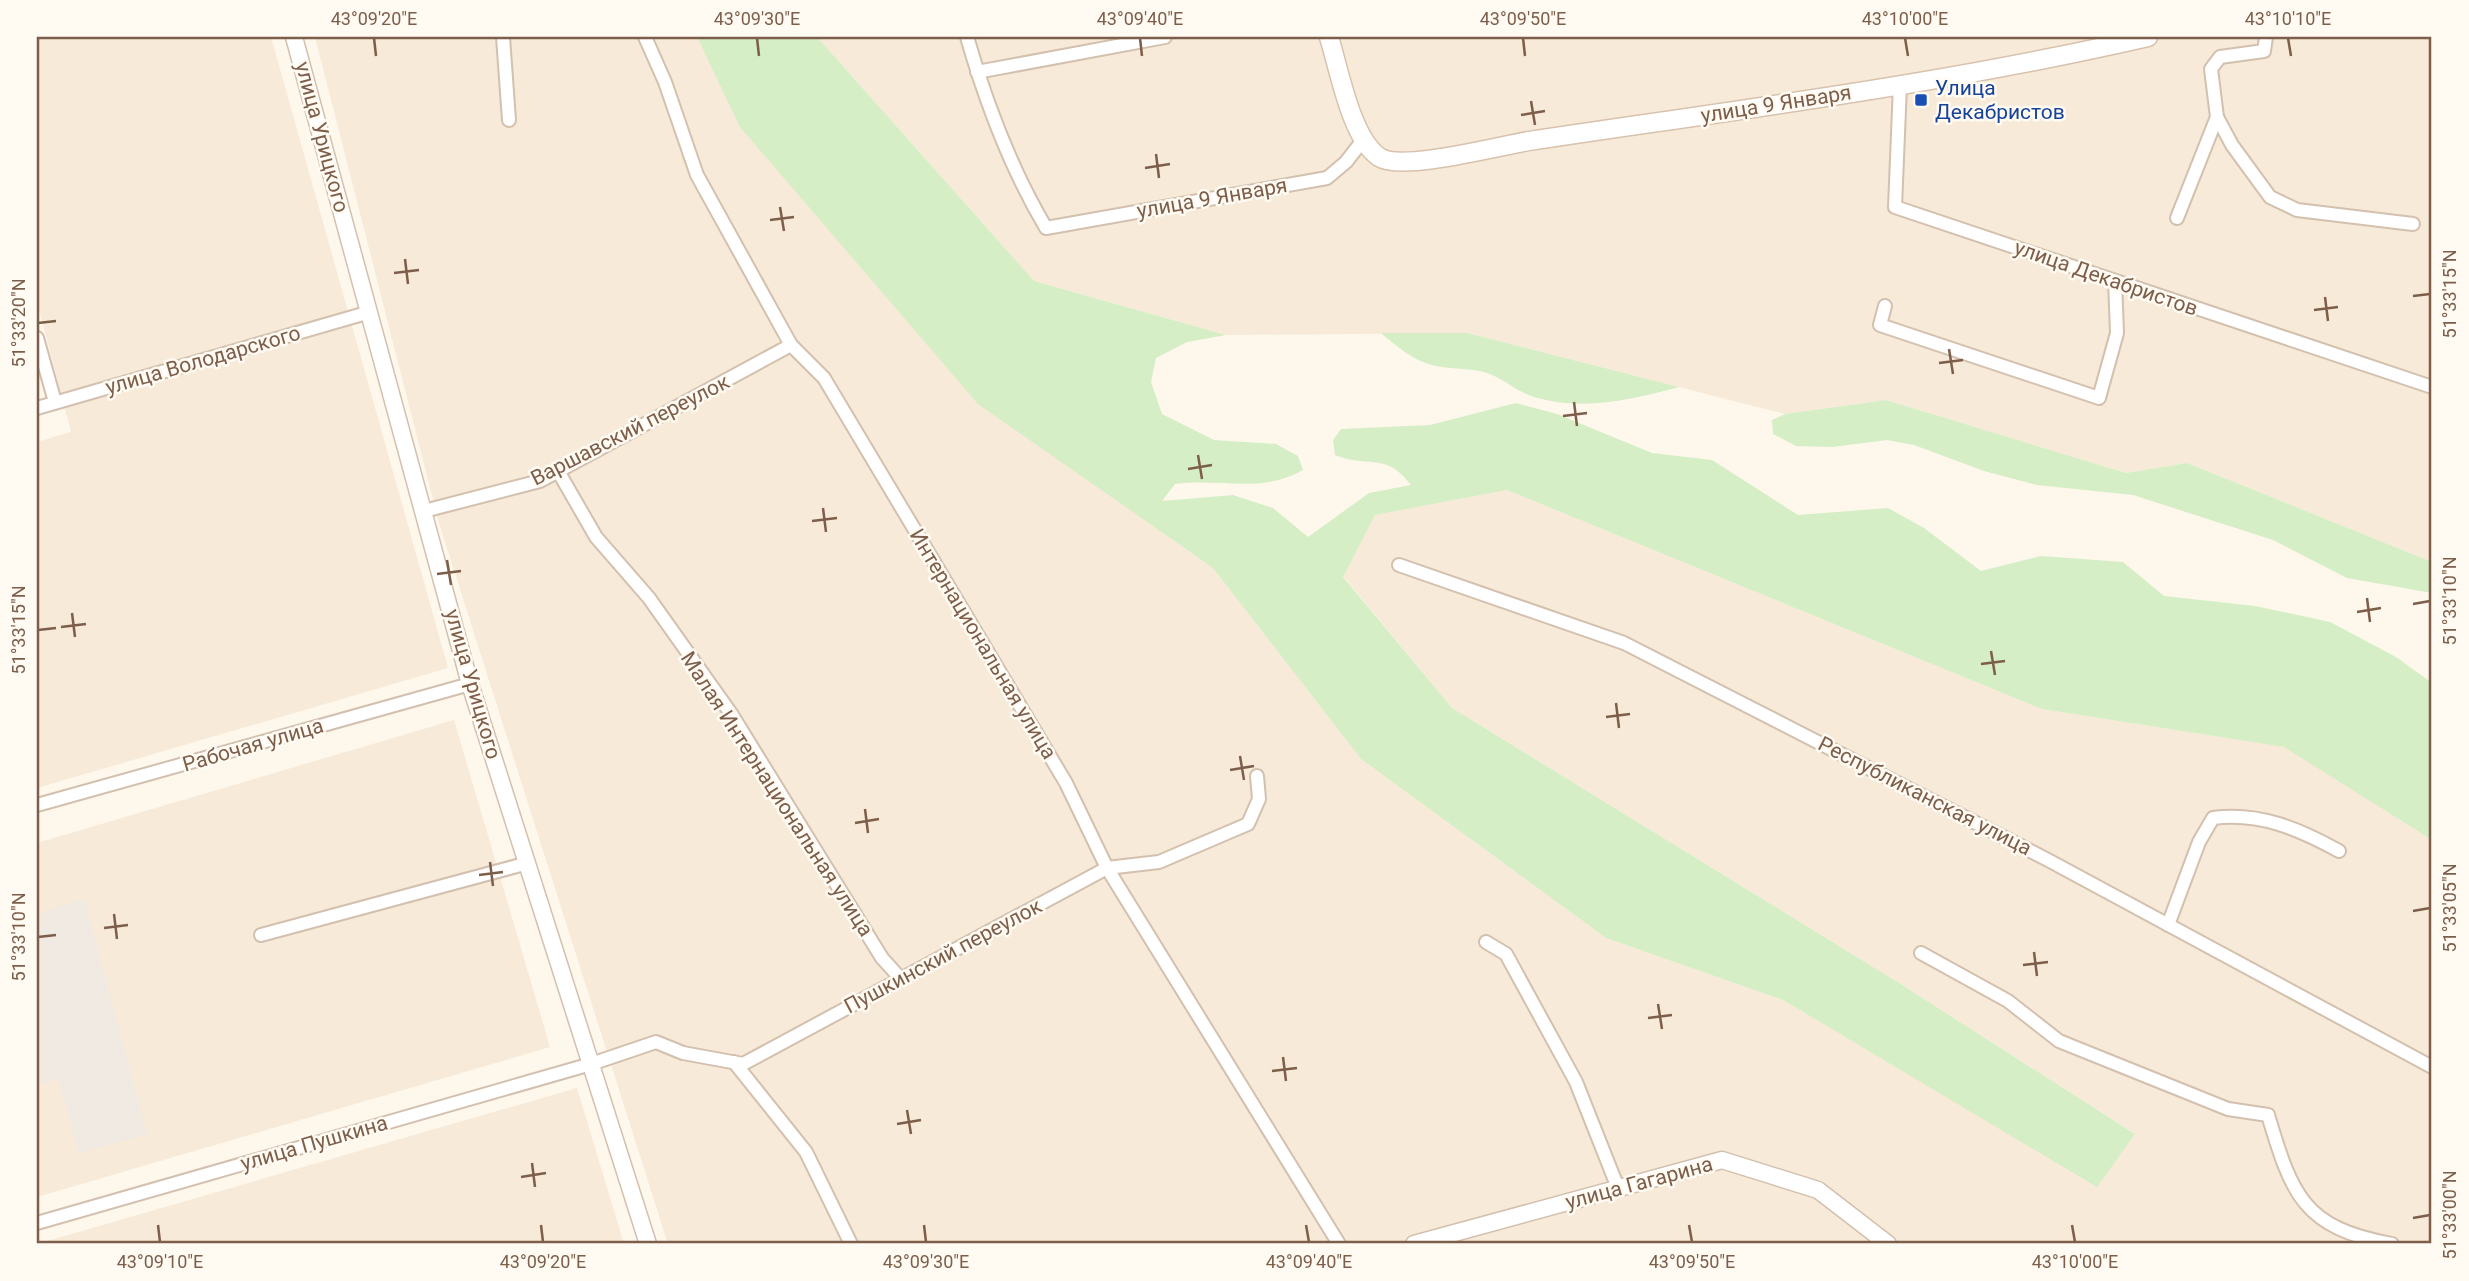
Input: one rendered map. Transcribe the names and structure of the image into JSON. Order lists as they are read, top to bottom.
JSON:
{
  "streets": {
    "main road": ["улица 9 Января"],
    "street": [
      "улица Урицкого",
      "улица Декабристов",
      "улица Володарского",
      "Варшавский переулок",
      "Интернациональная улица",
      "Рабочая улица",
      "Малая Интернациональная улица",
      "Республиканская улица",
      "Пушкинский переулок",
      "улица Пушкина",
      "улица Гагарина"
    ]
  },
  "crossings": [
    ["улица 9 Января", "улица Декабристов"],
    ["улица Урицкого", "улица Володарского"],
    ["улица Урицкого", "Варшавский переулок"],
    ["улица Урицкого", "Рабочая улица"],
    ["улица Урицкого", "Пушкинский переулок"],
    ["улица Урицкого", "улица Пушкина"],
    ["Варшавский переулок", "Интернациональная улица"],
    ["Варшавский переулок", "Малая Интернациональная улица"],
    ["Интернациональная улица", "Пушкинский переулок"],
    ["Малая Интернациональная улица", "Пушкинский переулок"],
    ["Пушкинский переулок", "улица Пушкина"]
  ],
  "places": {
    "transit": ["Улица Декабристов"]
  },
  "coordinates": [
    "43°09'20\"E",
    "43°09'30\"E",
    "43°09'40\"E",
    "43°09'50\"E",
    "43°10'00\"E",
    "43°10'10\"E",
    "51°33'15\"N",
    "51°33'20\"N",
    "51°33'10\"N",
    "51°33'05\"N",
    "51°33'00\"N",
    "43°09'10\"E"
  ]
}
